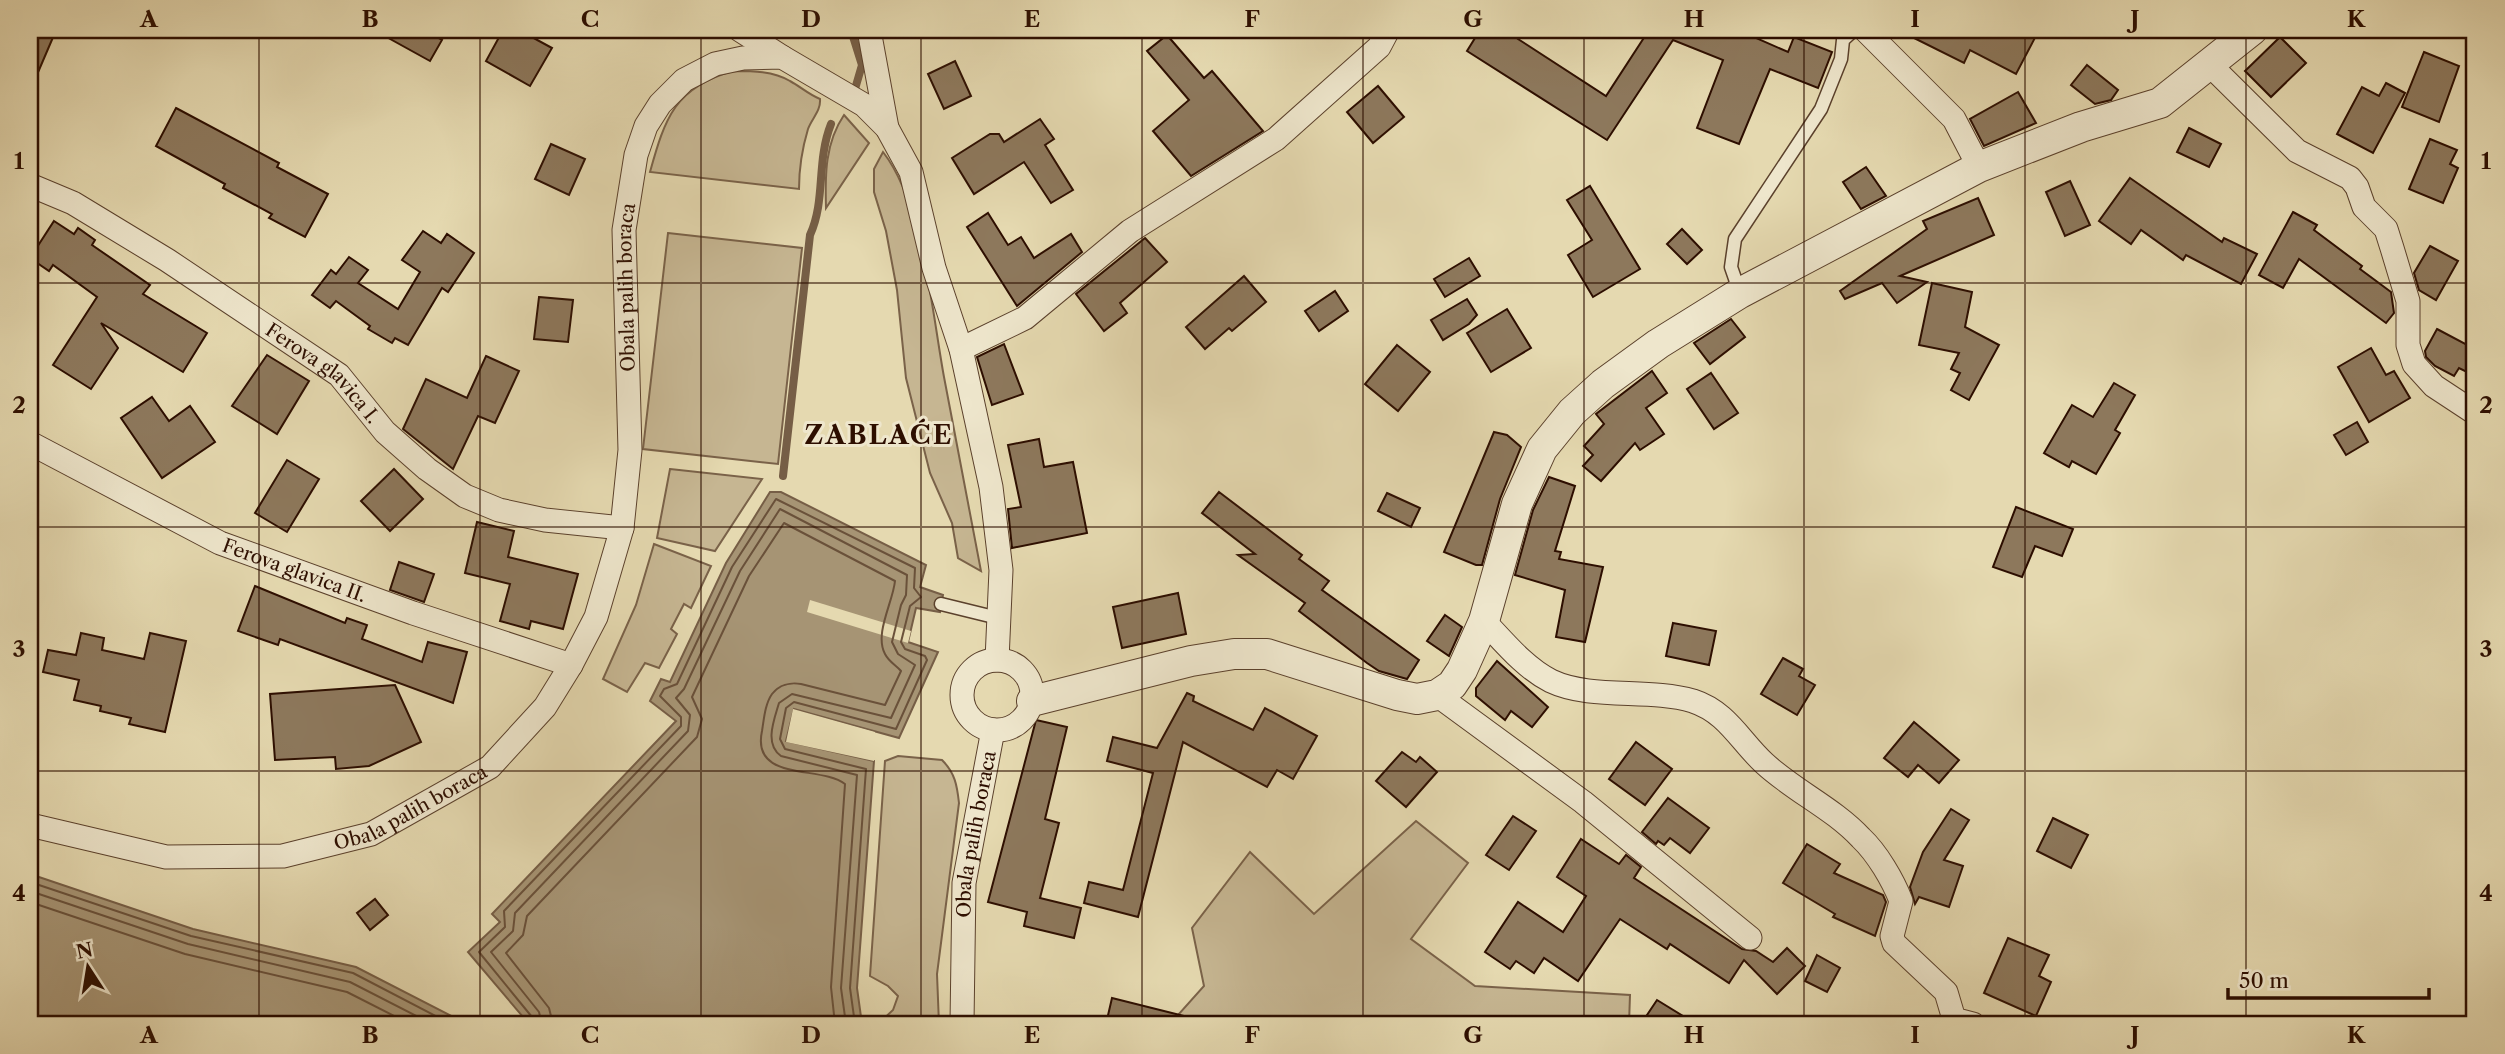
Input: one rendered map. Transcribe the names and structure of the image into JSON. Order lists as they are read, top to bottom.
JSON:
{
  "streets": {
    "street": ["Obala palih boraca", "Ferova glavica I.", "Ferova glavica II."]
  },
  "crossings": [
    ["Obala palih boraca", "Ferova glavica I."],
    ["Obala palih boraca", "Ferova glavica II."]
  ],
  "districts": ["ZABLAĆE"],
  "scale_bar": "50 m",
  "north": "top",
  "grid": {
    "columns": [
      "A",
      "B",
      "C",
      "D",
      "E",
      "F",
      "G",
      "H",
      "I",
      "J",
      "K"
    ],
    "rows": [
      "1",
      "2",
      "3",
      "4"
    ]
  }
}
